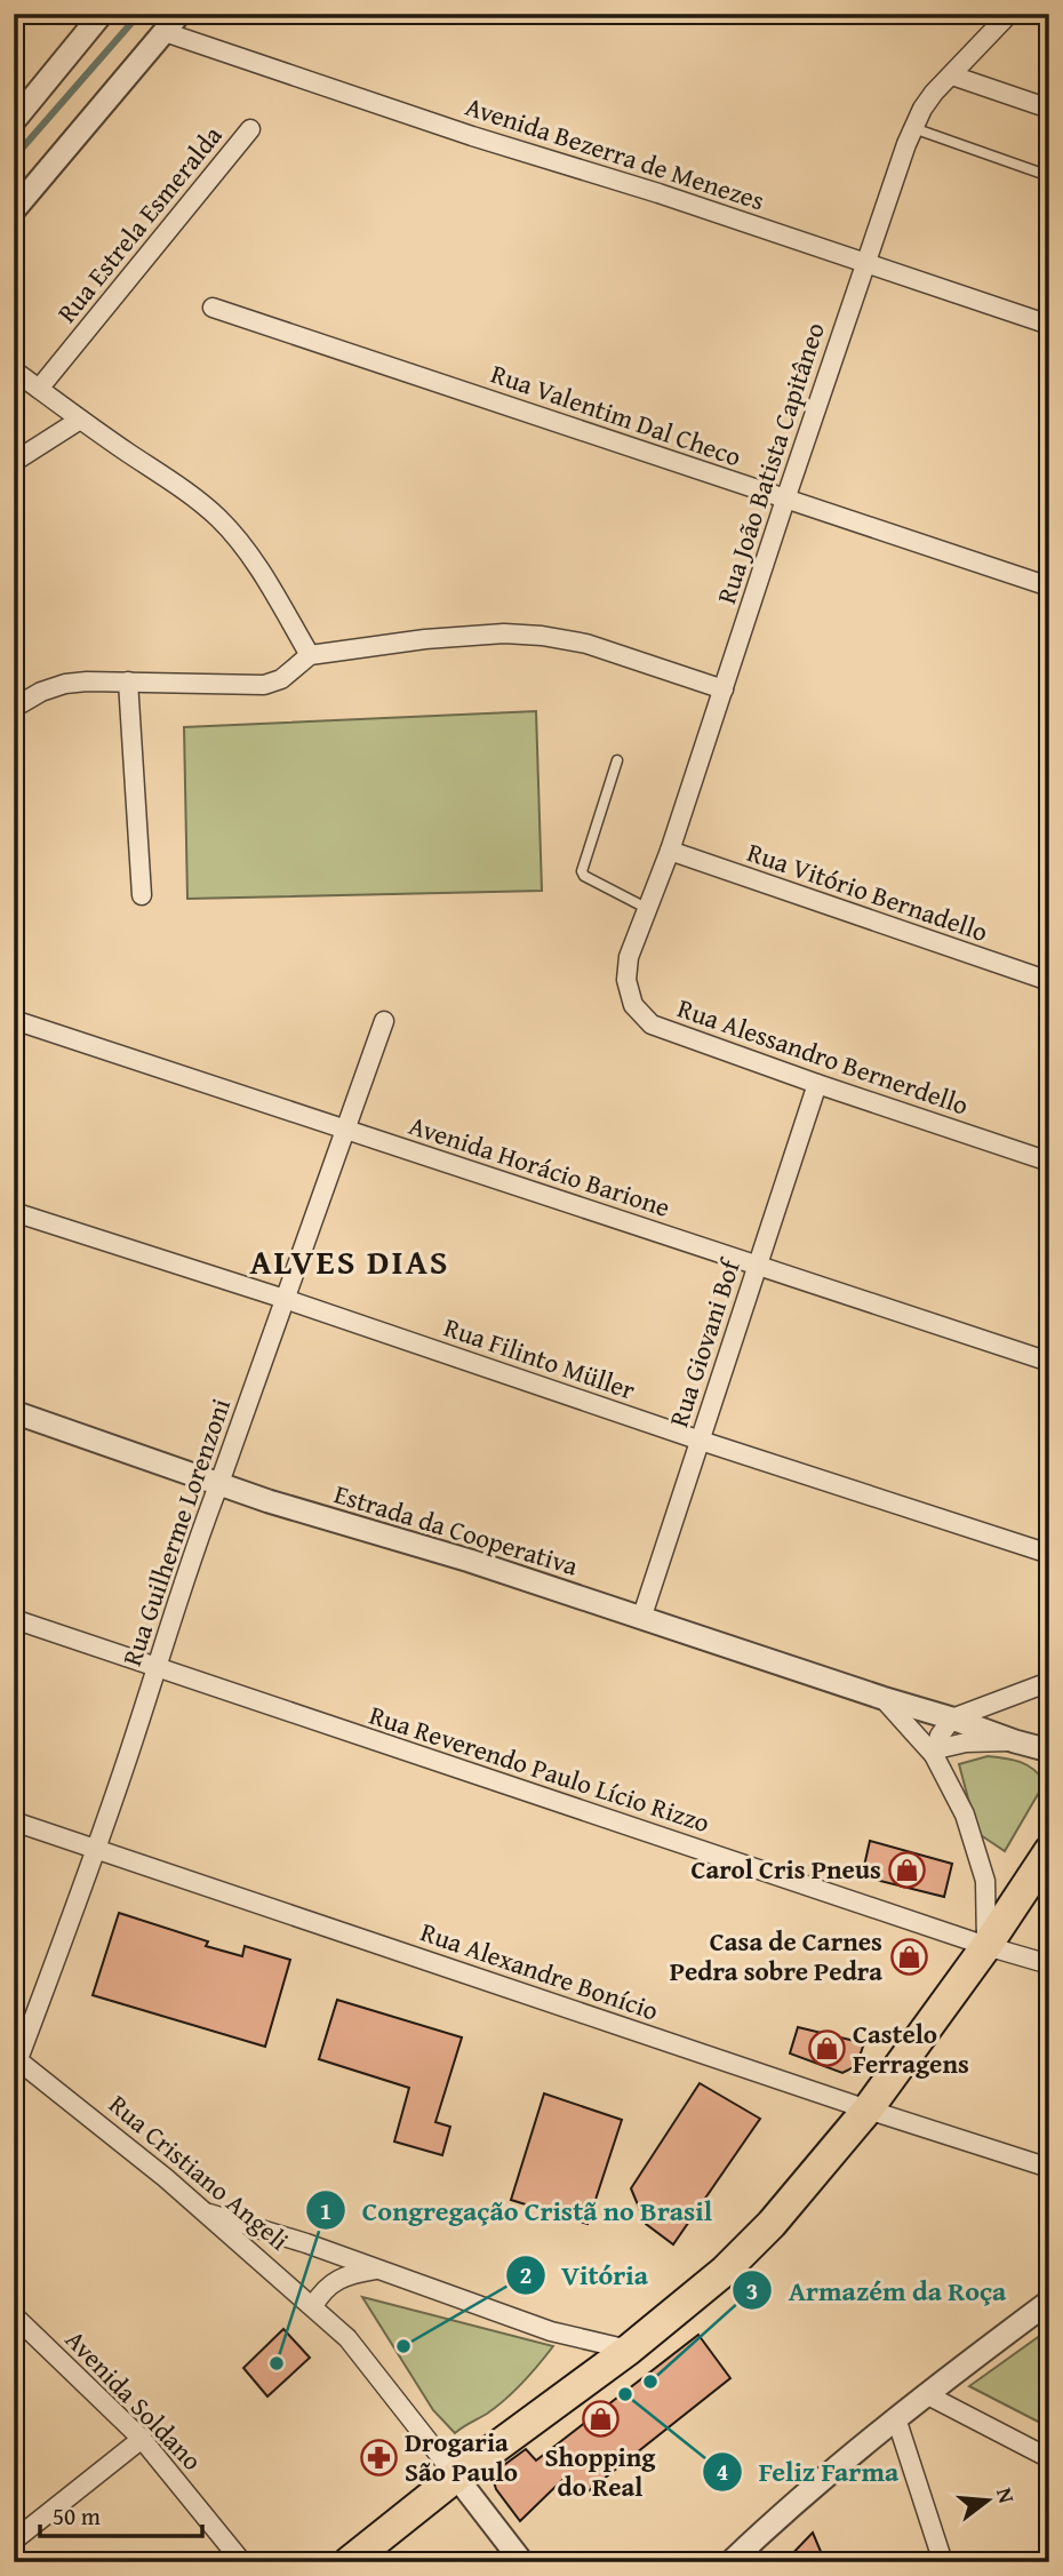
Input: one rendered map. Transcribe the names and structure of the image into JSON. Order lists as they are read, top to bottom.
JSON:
{
  "streets": {
    "street": [
      "Avenida Bezerra de Menezes",
      "Rua Estrela Esmeralda",
      "Rua Valentim Dal Checo",
      "Rua João Batista Capitâneo",
      "Rua Vitório Bernadello",
      "Rua Alessandro Bernerdello",
      "Avenida Horácio Barione",
      "Rua Giovani Bof",
      "Rua Filinto Müller",
      "Estrada da Cooperativa",
      "Rua Guilherme Lorenzoni",
      "Rua Reverendo Paulo Lício Rizzo",
      "Rua Alexandre Bonício",
      "Rua Cristiano Angeli",
      "Avenida Soldano"
    ]
  },
  "crossings": [
    ["Avenida Bezerra de Menezes", "Rua João Batista Capitâneo"],
    ["Rua Valentim Dal Checo", "Rua João Batista Capitâneo"],
    ["Rua João Batista Capitâneo", "Rua Vitório Bernadello"],
    ["Rua João Batista Capitâneo", "Rua Alessandro Bernerdello"],
    ["Rua Alessandro Bernerdello", "Rua Giovani Bof"],
    ["Avenida Horácio Barione", "Rua Giovani Bof"],
    ["Avenida Horácio Barione", "Rua Guilherme Lorenzoni"],
    ["Rua Giovani Bof", "Rua Filinto Müller"],
    ["Rua Giovani Bof", "Estrada da Cooperativa"],
    ["Rua Filinto Müller", "Rua Guilherme Lorenzoni"],
    ["Estrada da Cooperativa", "Rua Guilherme Lorenzoni"],
    ["Rua Guilherme Lorenzoni", "Rua Reverendo Paulo Lício Rizzo"],
    ["Rua Guilherme Lorenzoni", "Rua Alexandre Bonício"],
    ["Rua Guilherme Lorenzoni", "Rua Cristiano Angeli"]
  ],
  "districts": ["ALVES DIAS"],
  "places": {
    "shop": [
      "Carol Cris Pneus",
      "Casa de Carnes Pedra sobre Pedra",
      "Castelo Ferragens",
      "Shopping do Real"
    ],
    "other": [
      "Vitória",
      "Congregação Cristã no Brasil",
      "Armazém da Roça",
      "Feliz Farma"
    ],
    "pharmacy": ["Drogaria São Paulo"]
  },
  "scale_bar": "50 m",
  "north": "right"
}
